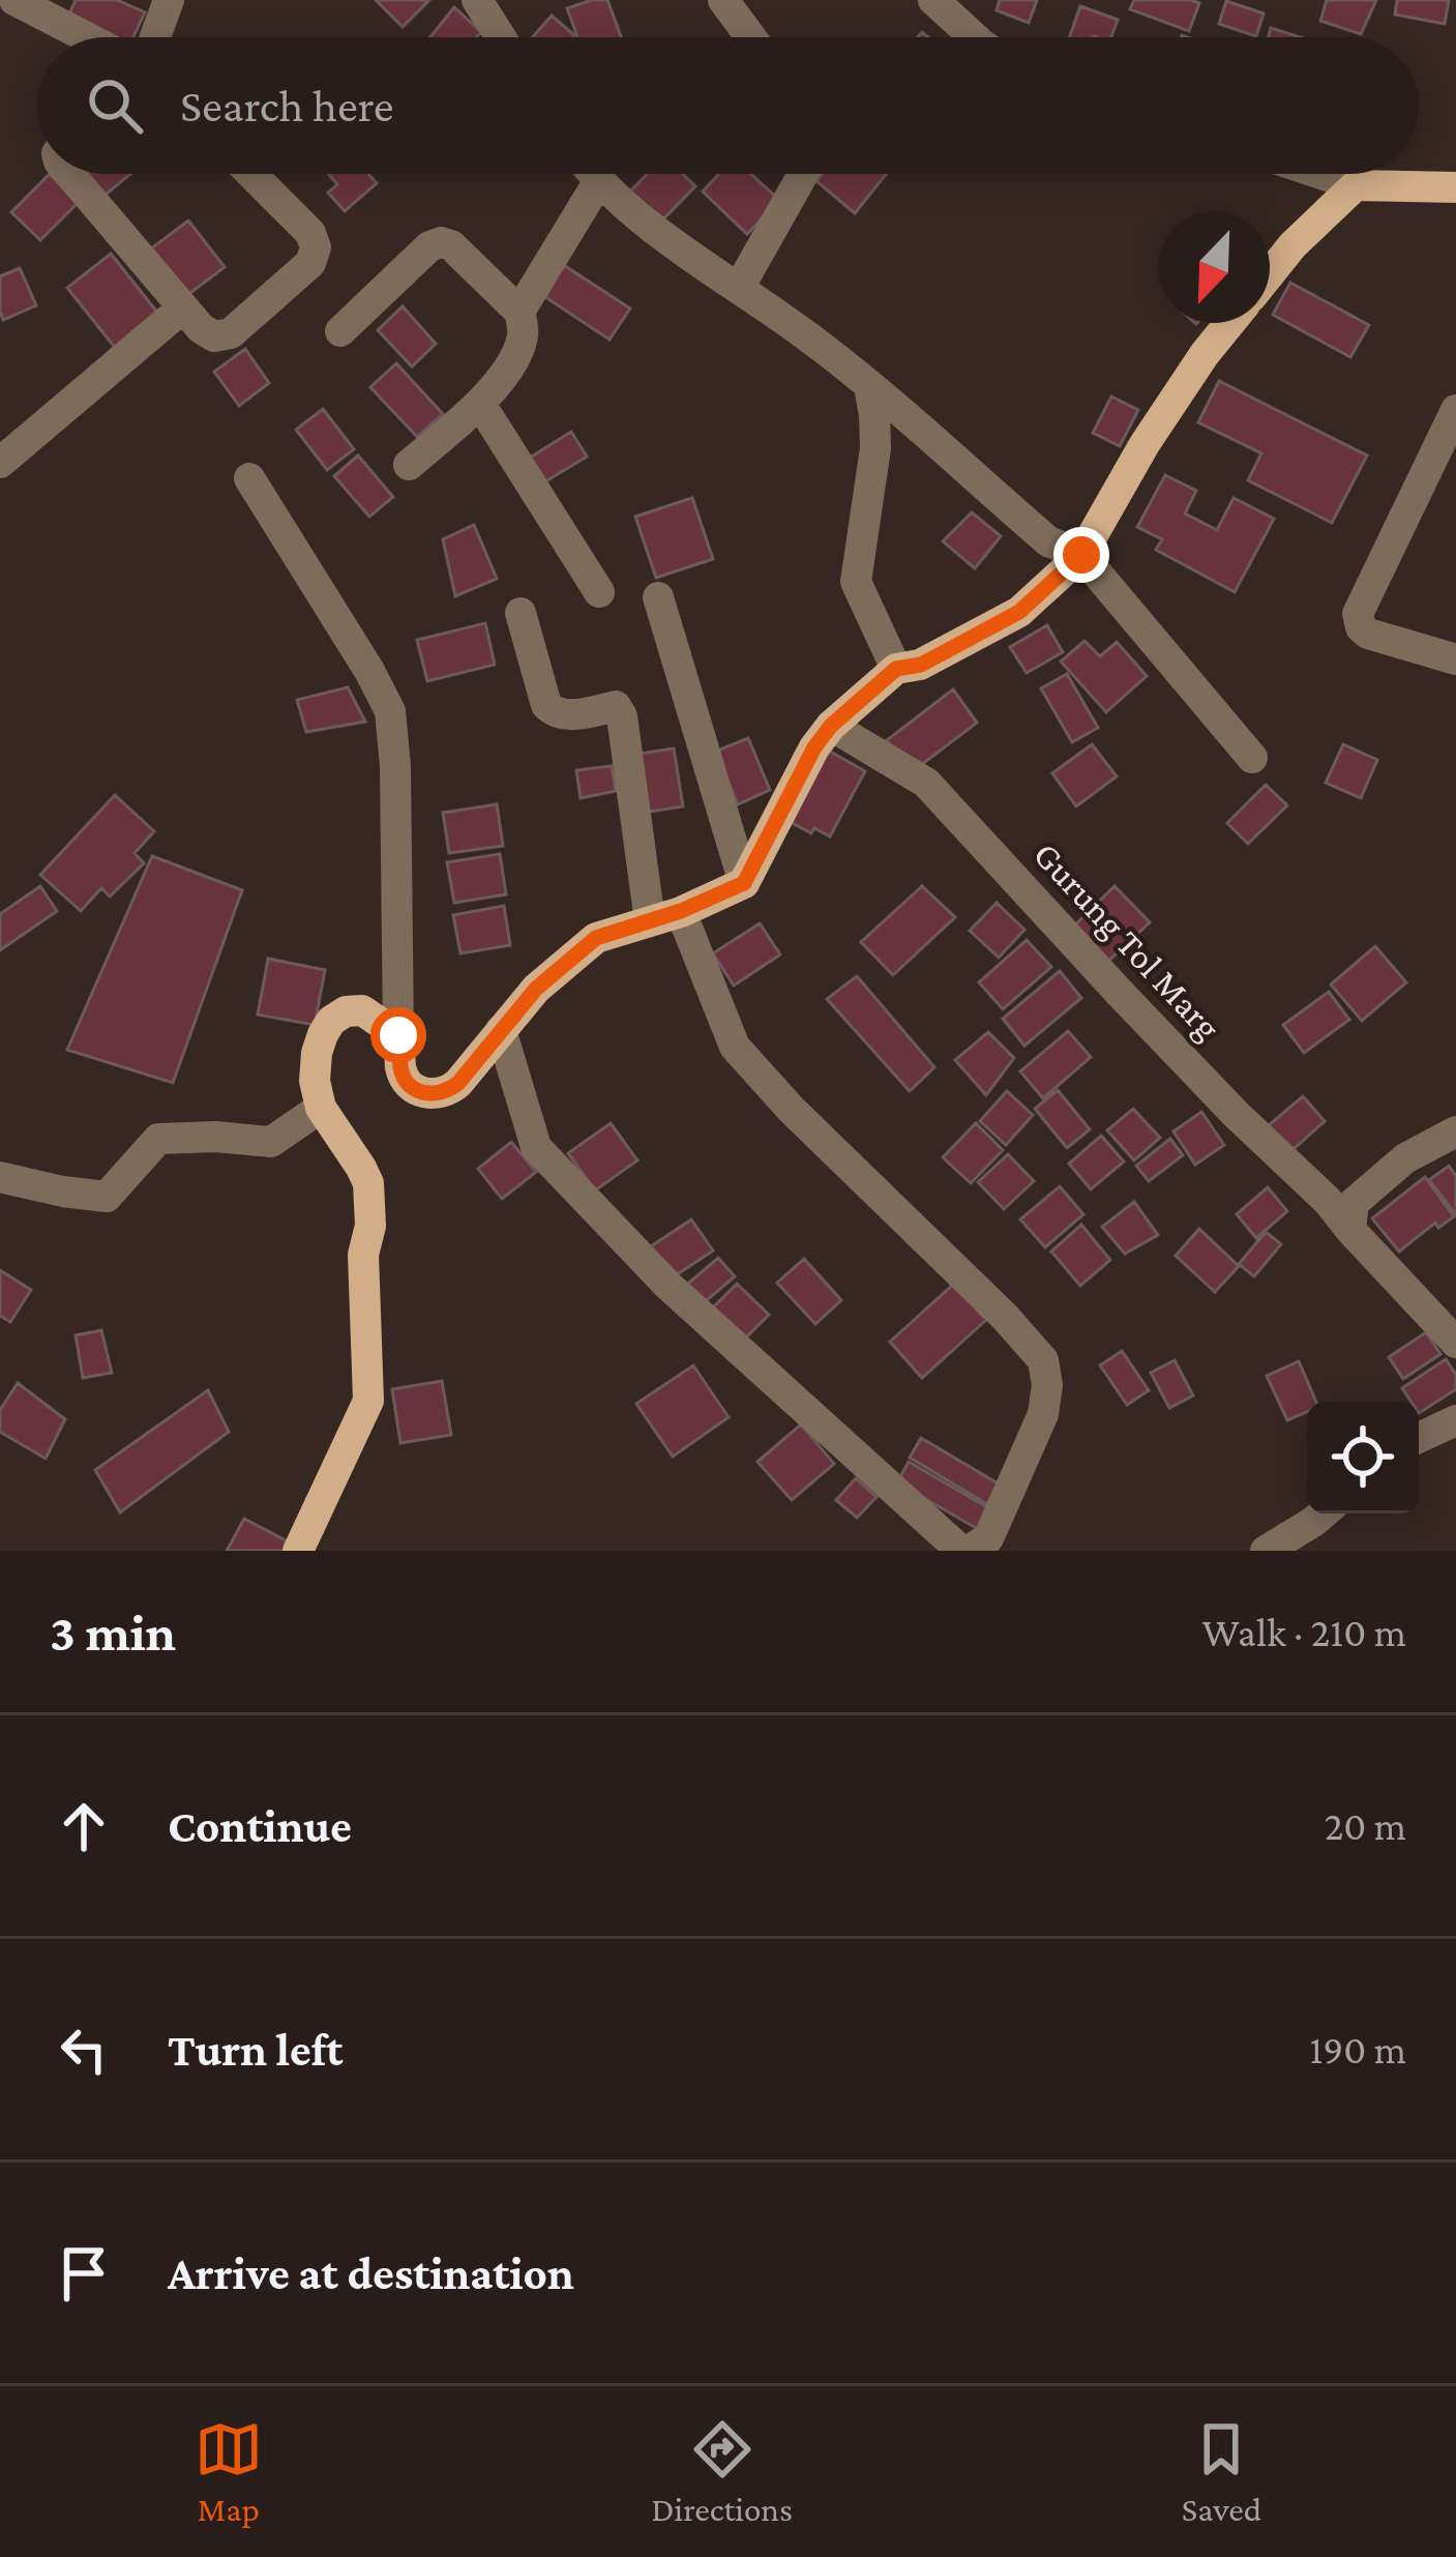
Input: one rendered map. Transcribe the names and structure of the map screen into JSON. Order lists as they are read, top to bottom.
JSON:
{
  "streets": {
    "street": ["Gurung Tol Marg"]
  },
  "north": "bottom left",
  "page": {
    "search": "Search here",
    "heading": ["3 min", "Walk · 210 m"],
    "list": [
      ["Continue", "20 m"],
      ["Turn left", "190 m"],
      "Arrive at destination"
    ],
    "nav": ["Map", "Directions", "Saved"]
  }
}
